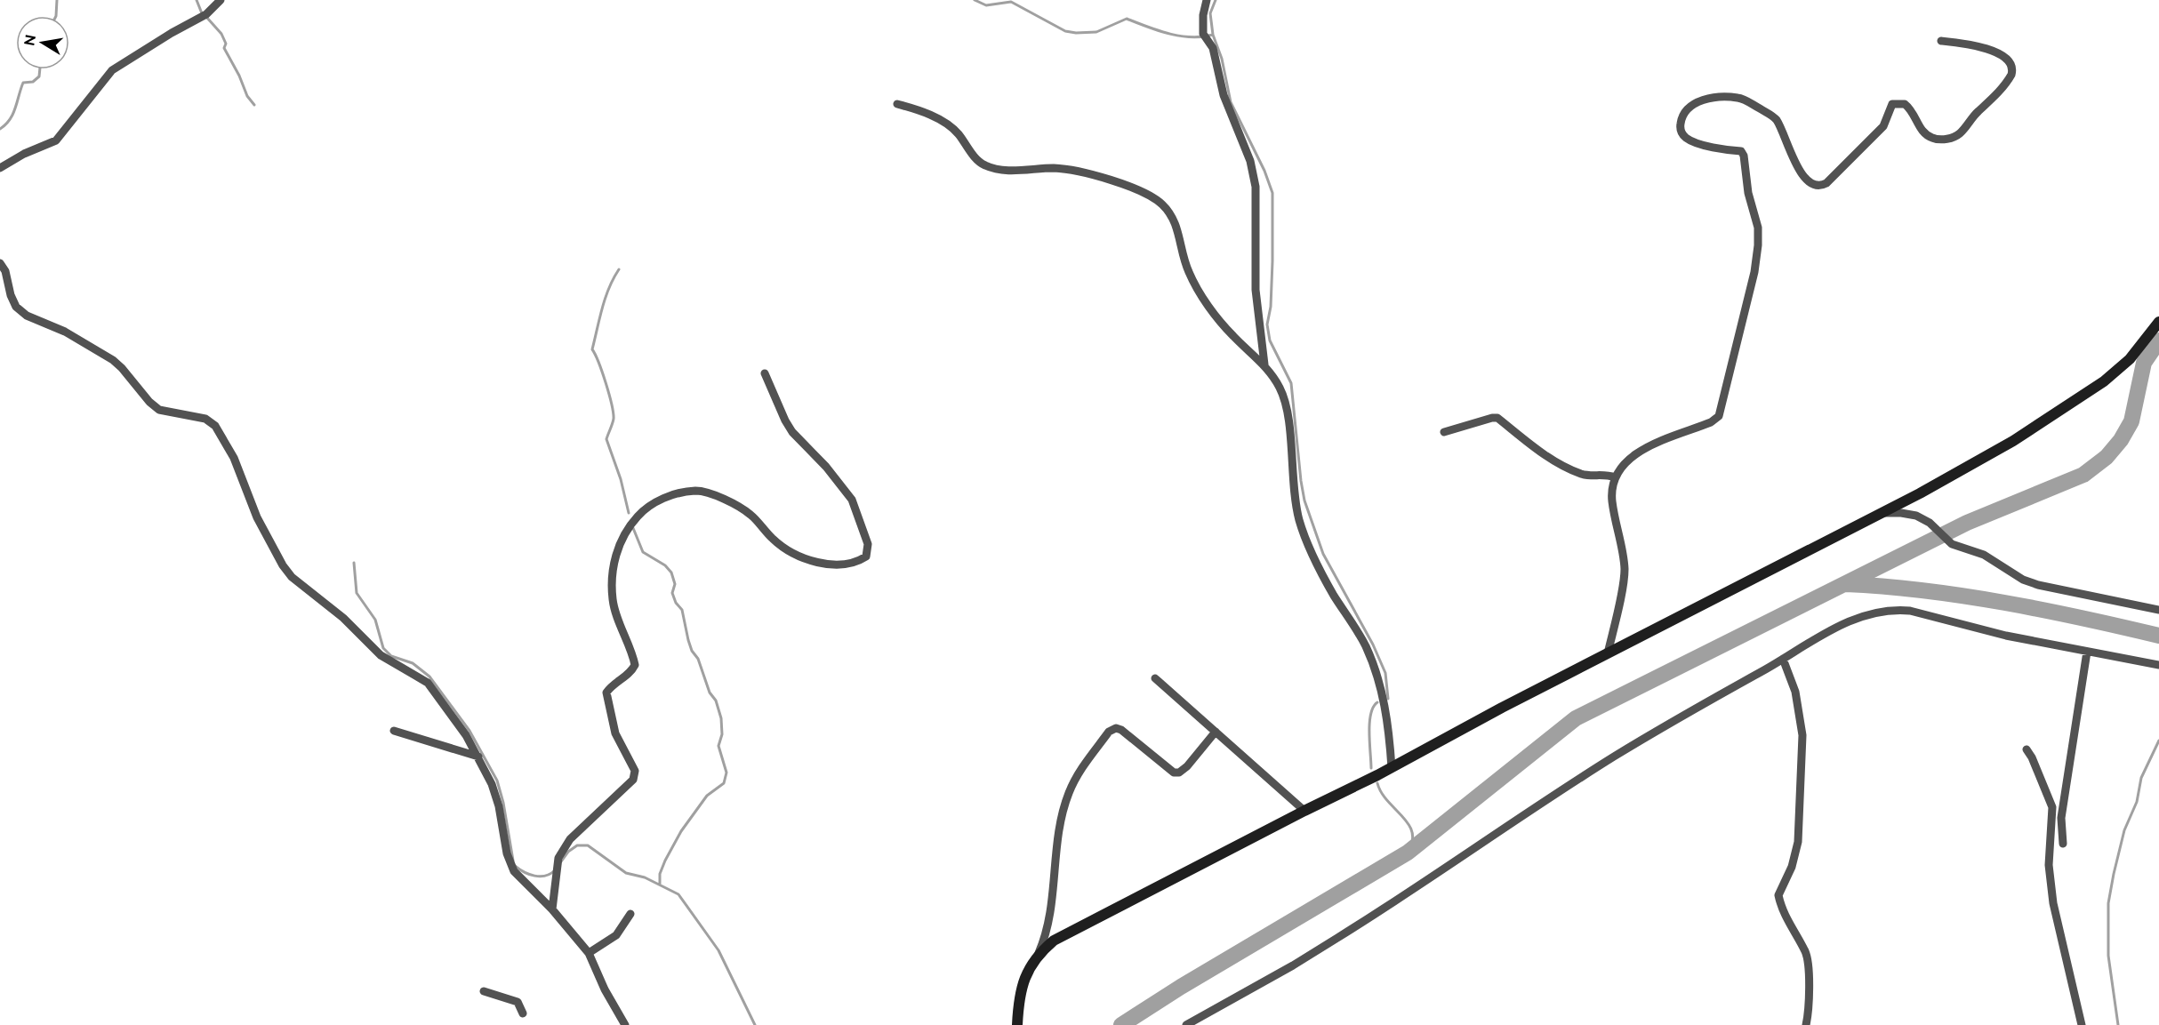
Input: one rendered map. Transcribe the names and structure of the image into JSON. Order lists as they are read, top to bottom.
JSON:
{
  "north": "left"
}
